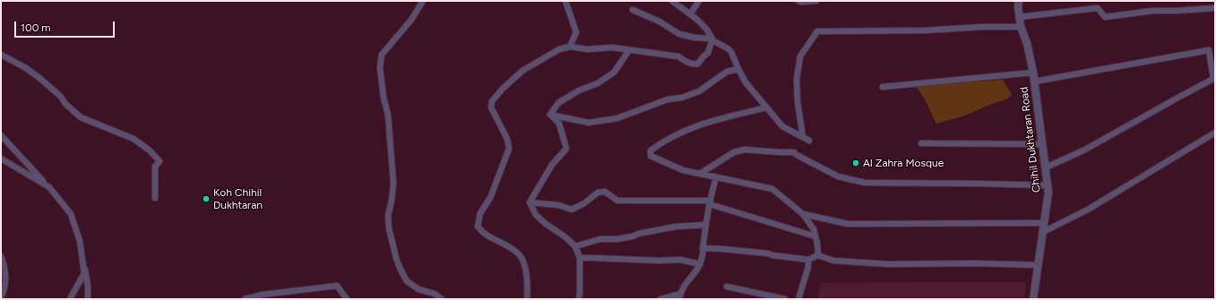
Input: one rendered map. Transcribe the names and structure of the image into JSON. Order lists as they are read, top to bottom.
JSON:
{
  "streets": {
    "street": ["Chihil Dukhtaran Road"]
  },
  "places": ["Al Zahra Mosque", "Koh Chihil Dukhtaran"],
  "scale_bar": "100 m"
}
